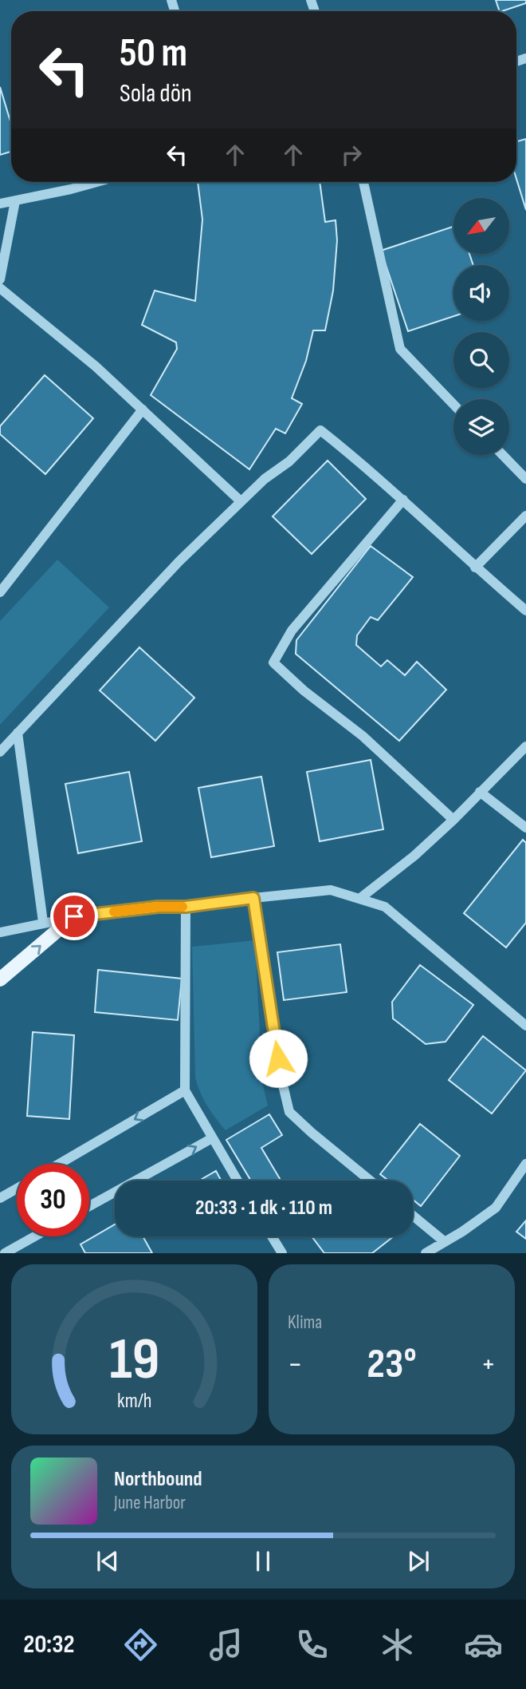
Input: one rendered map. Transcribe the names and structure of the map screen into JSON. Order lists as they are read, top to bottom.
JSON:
{
  "north": "bottom left",
  "page": {
    "turn": ["50 m", "Sola dön"],
    "limit": "30",
    "trip": "20:33 · 1 dk · 110 m",
    "tile": "Klima",
    "heat": ["−", "23°", "+"],
    "song": ["Northbound", "June Harbor"],
    "tabs": "20:32",
    "gauge": ["19", "km/h"]
  }
}
